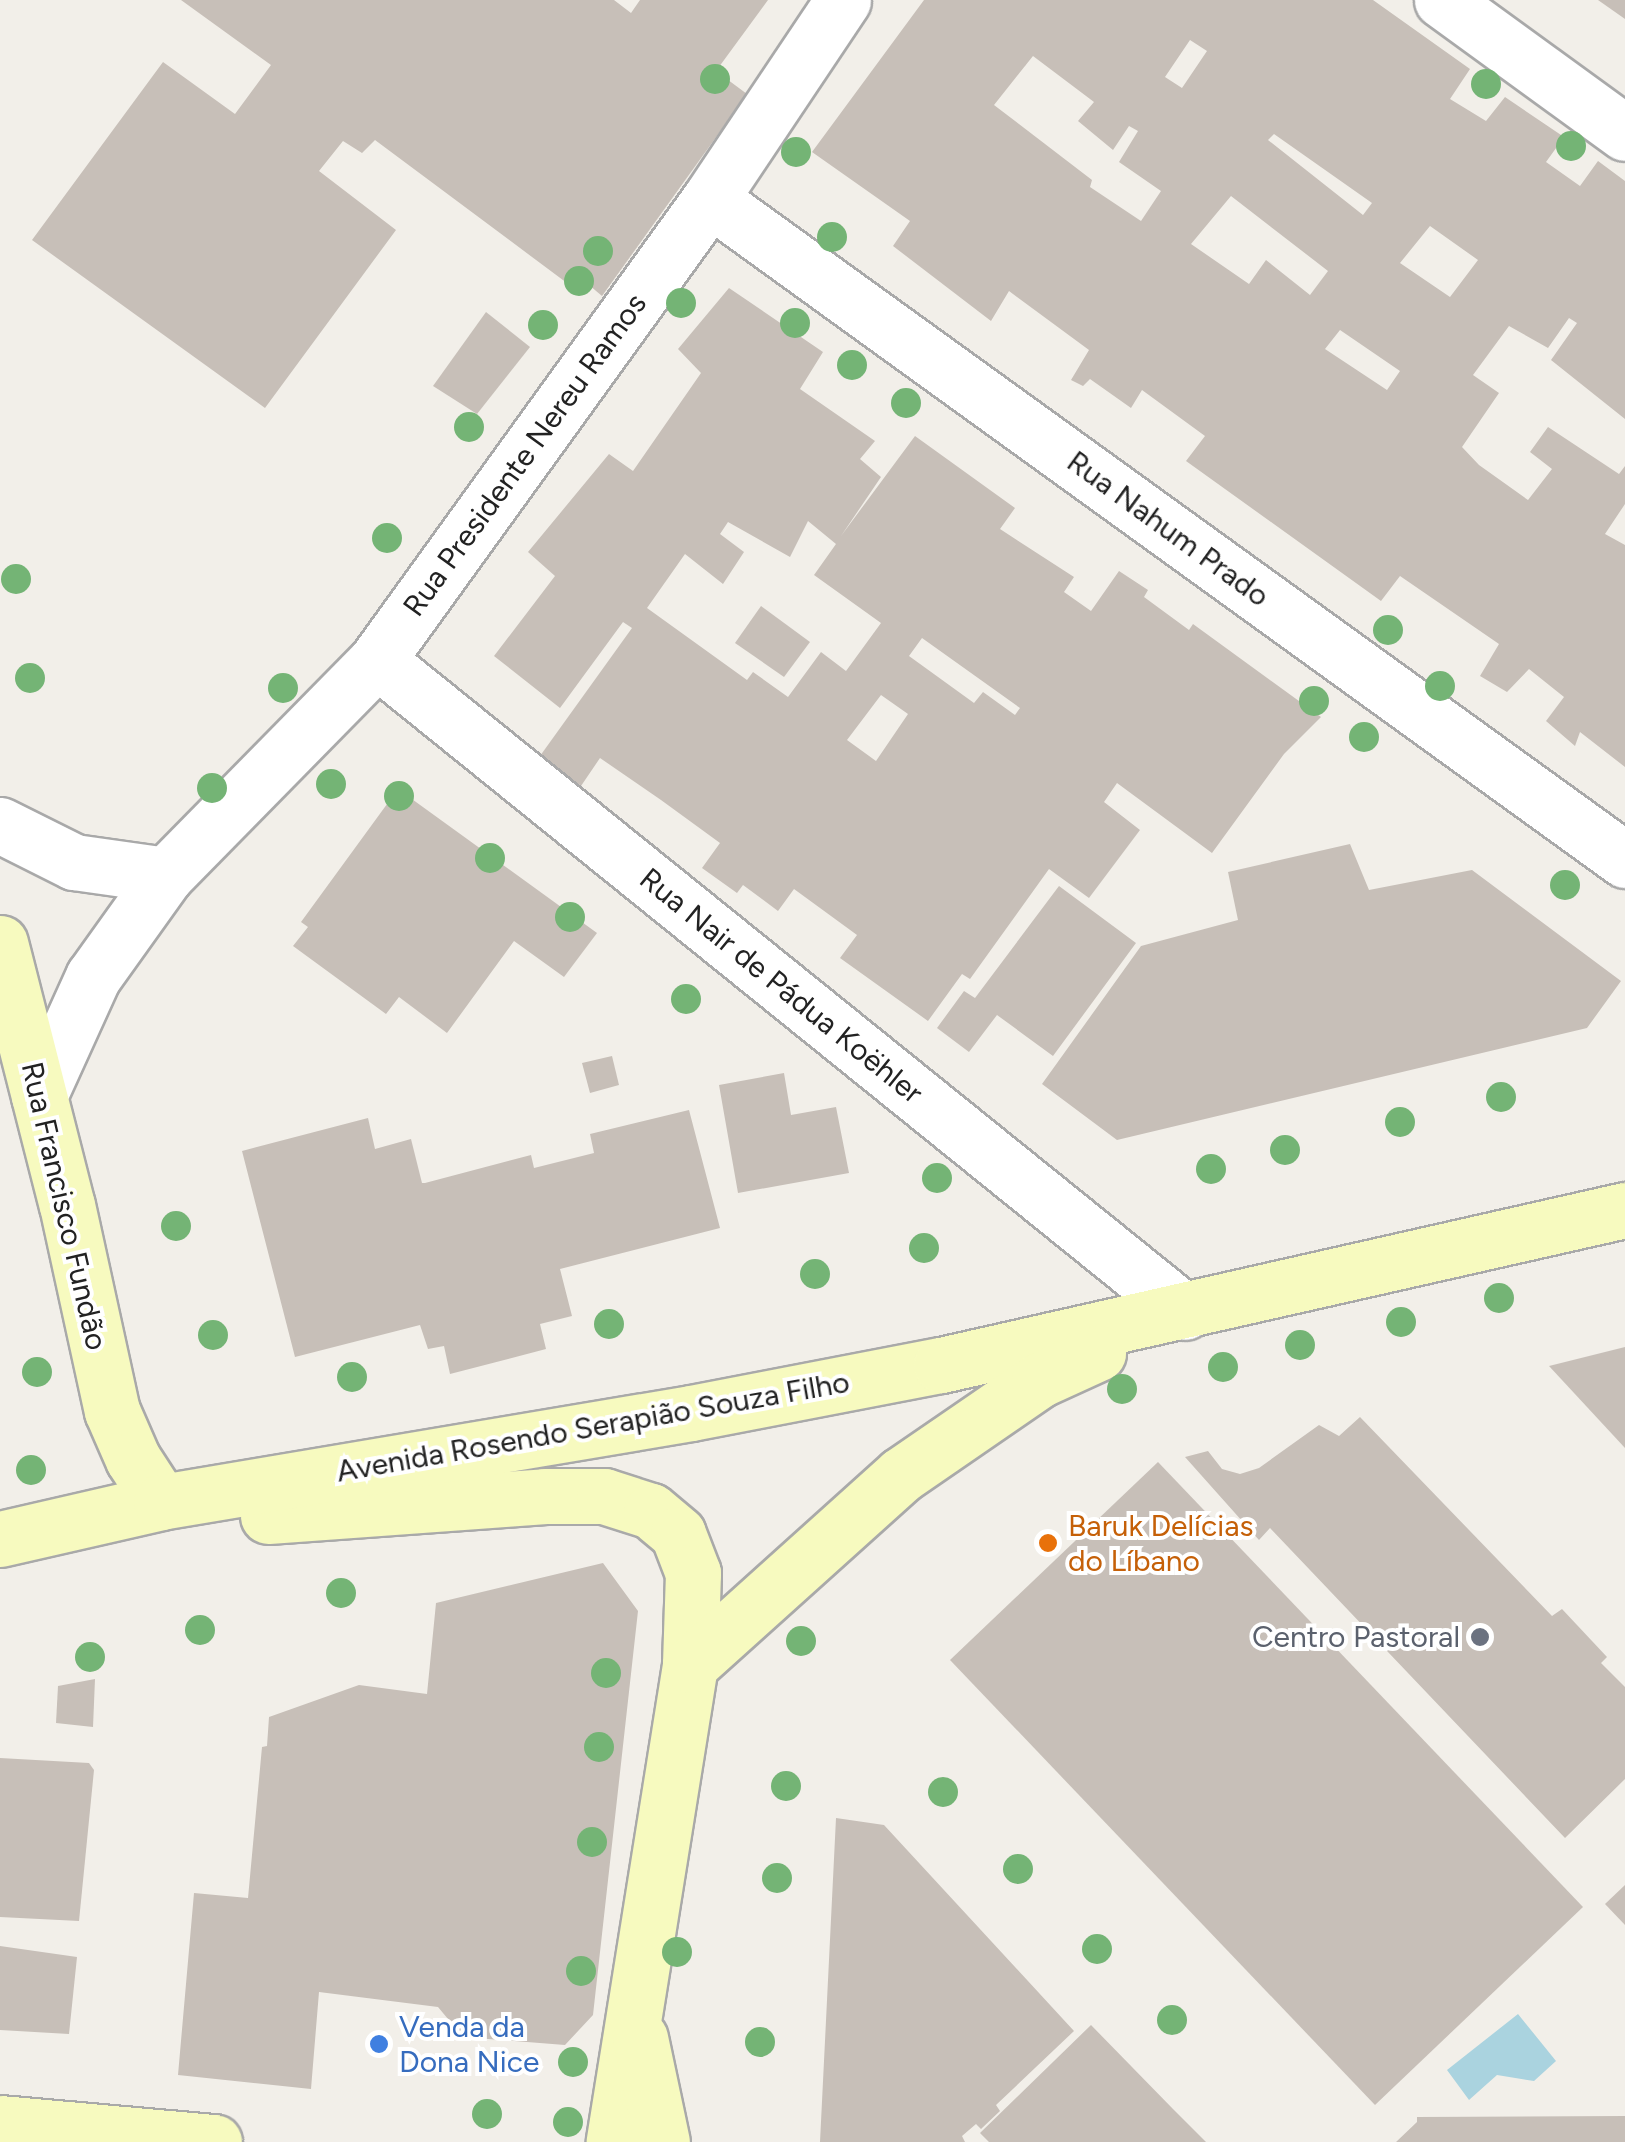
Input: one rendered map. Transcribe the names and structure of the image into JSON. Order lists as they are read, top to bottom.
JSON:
{
  "streets": {
    "street": [
      "Rua Presidente Nereu Ramos",
      "Rua Nahum Prado",
      "Rua Nair de Pádua Koëhler",
      "Rua Francisco Fundão",
      "Avenida Rosendo Serapião Souza Filho"
    ]
  },
  "crossings": [
    ["Rua Presidente Nereu Ramos", "Rua Nahum Prado"],
    ["Rua Presidente Nereu Ramos", "Rua Nair de Pádua Koëhler"],
    ["Rua Presidente Nereu Ramos", "Rua Francisco Fundão"],
    ["Rua Nair de Pádua Koëhler", "Avenida Rosendo Serapião Souza Filho"],
    ["Rua Francisco Fundão", "Avenida Rosendo Serapião Souza Filho"]
  ],
  "places": ["Baruk Delícias do Líbano", "Centro Pastoral", "Venda da Dona Nice"]
}
